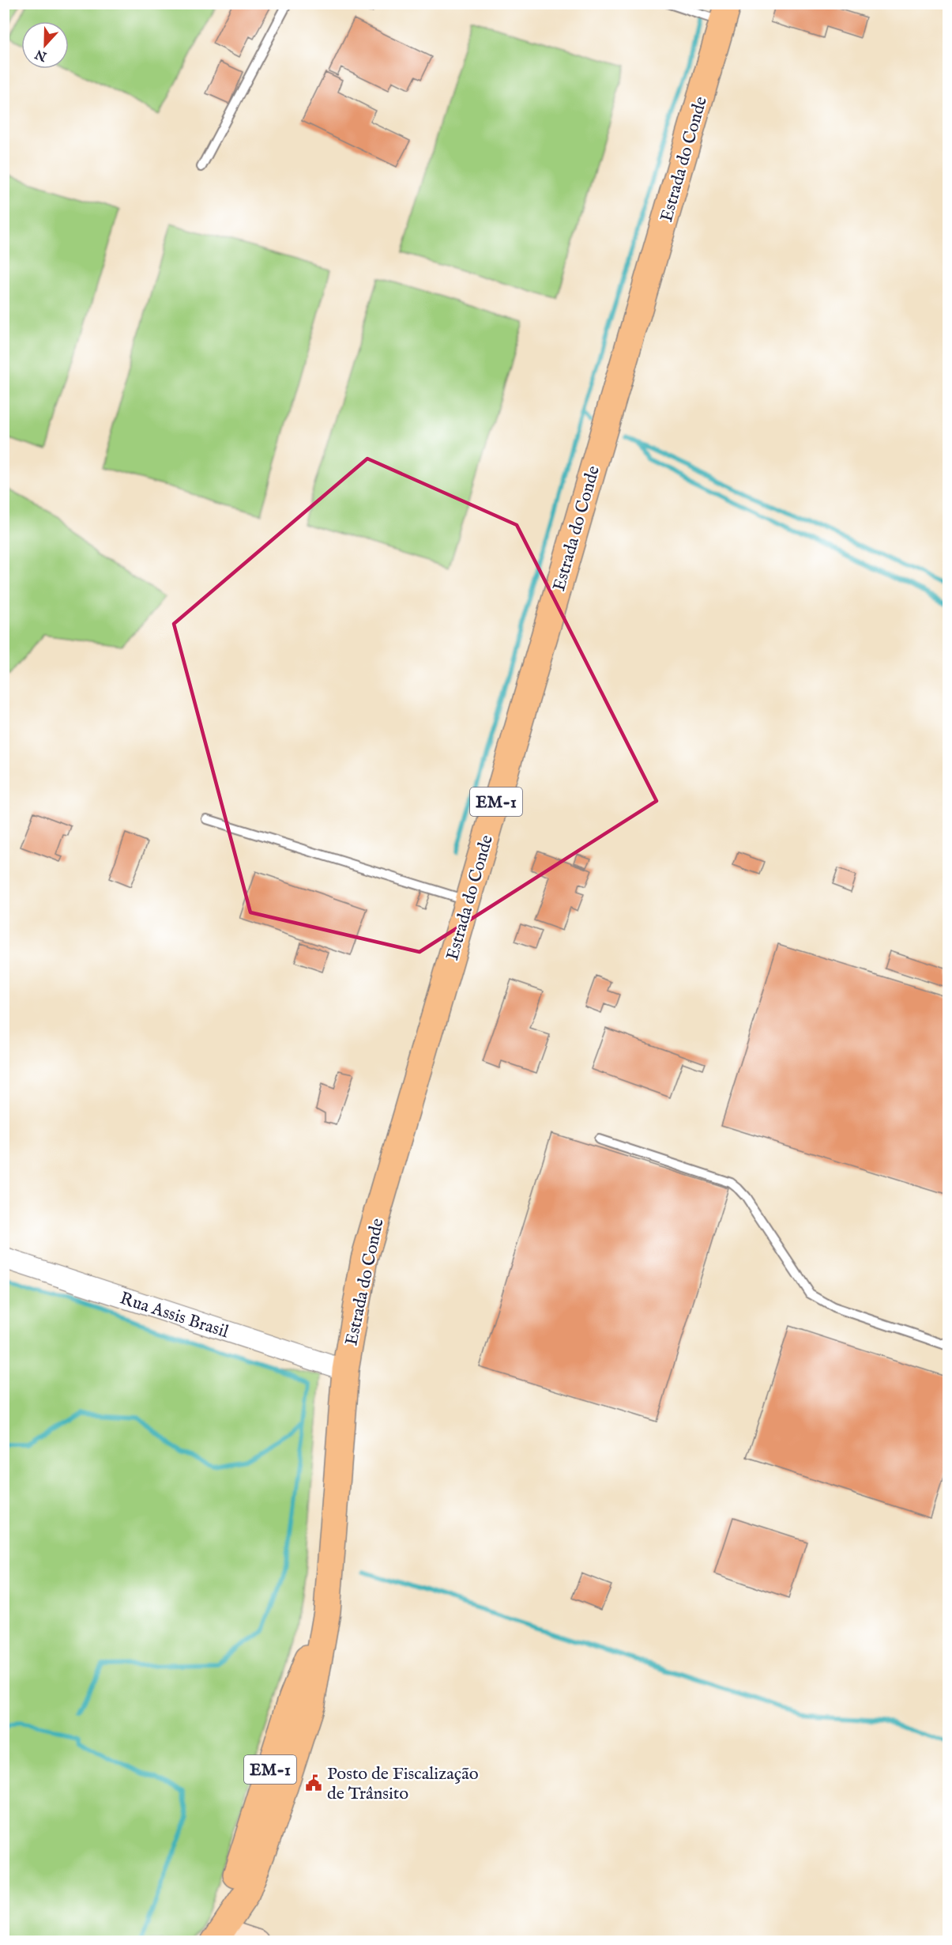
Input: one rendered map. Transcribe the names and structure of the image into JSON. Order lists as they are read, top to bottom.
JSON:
{
  "streets": {
    "main road": ["Estrada do Conde", "EM-1"],
    "street": ["Rua Assis Brasil"]
  },
  "crossings": [
    ["Estrada do Conde", "Rua Assis Brasil"]
  ],
  "places": {
    "public building": ["Posto de Fiscalização de Trânsito"]
  },
  "north": "bottom"
}
